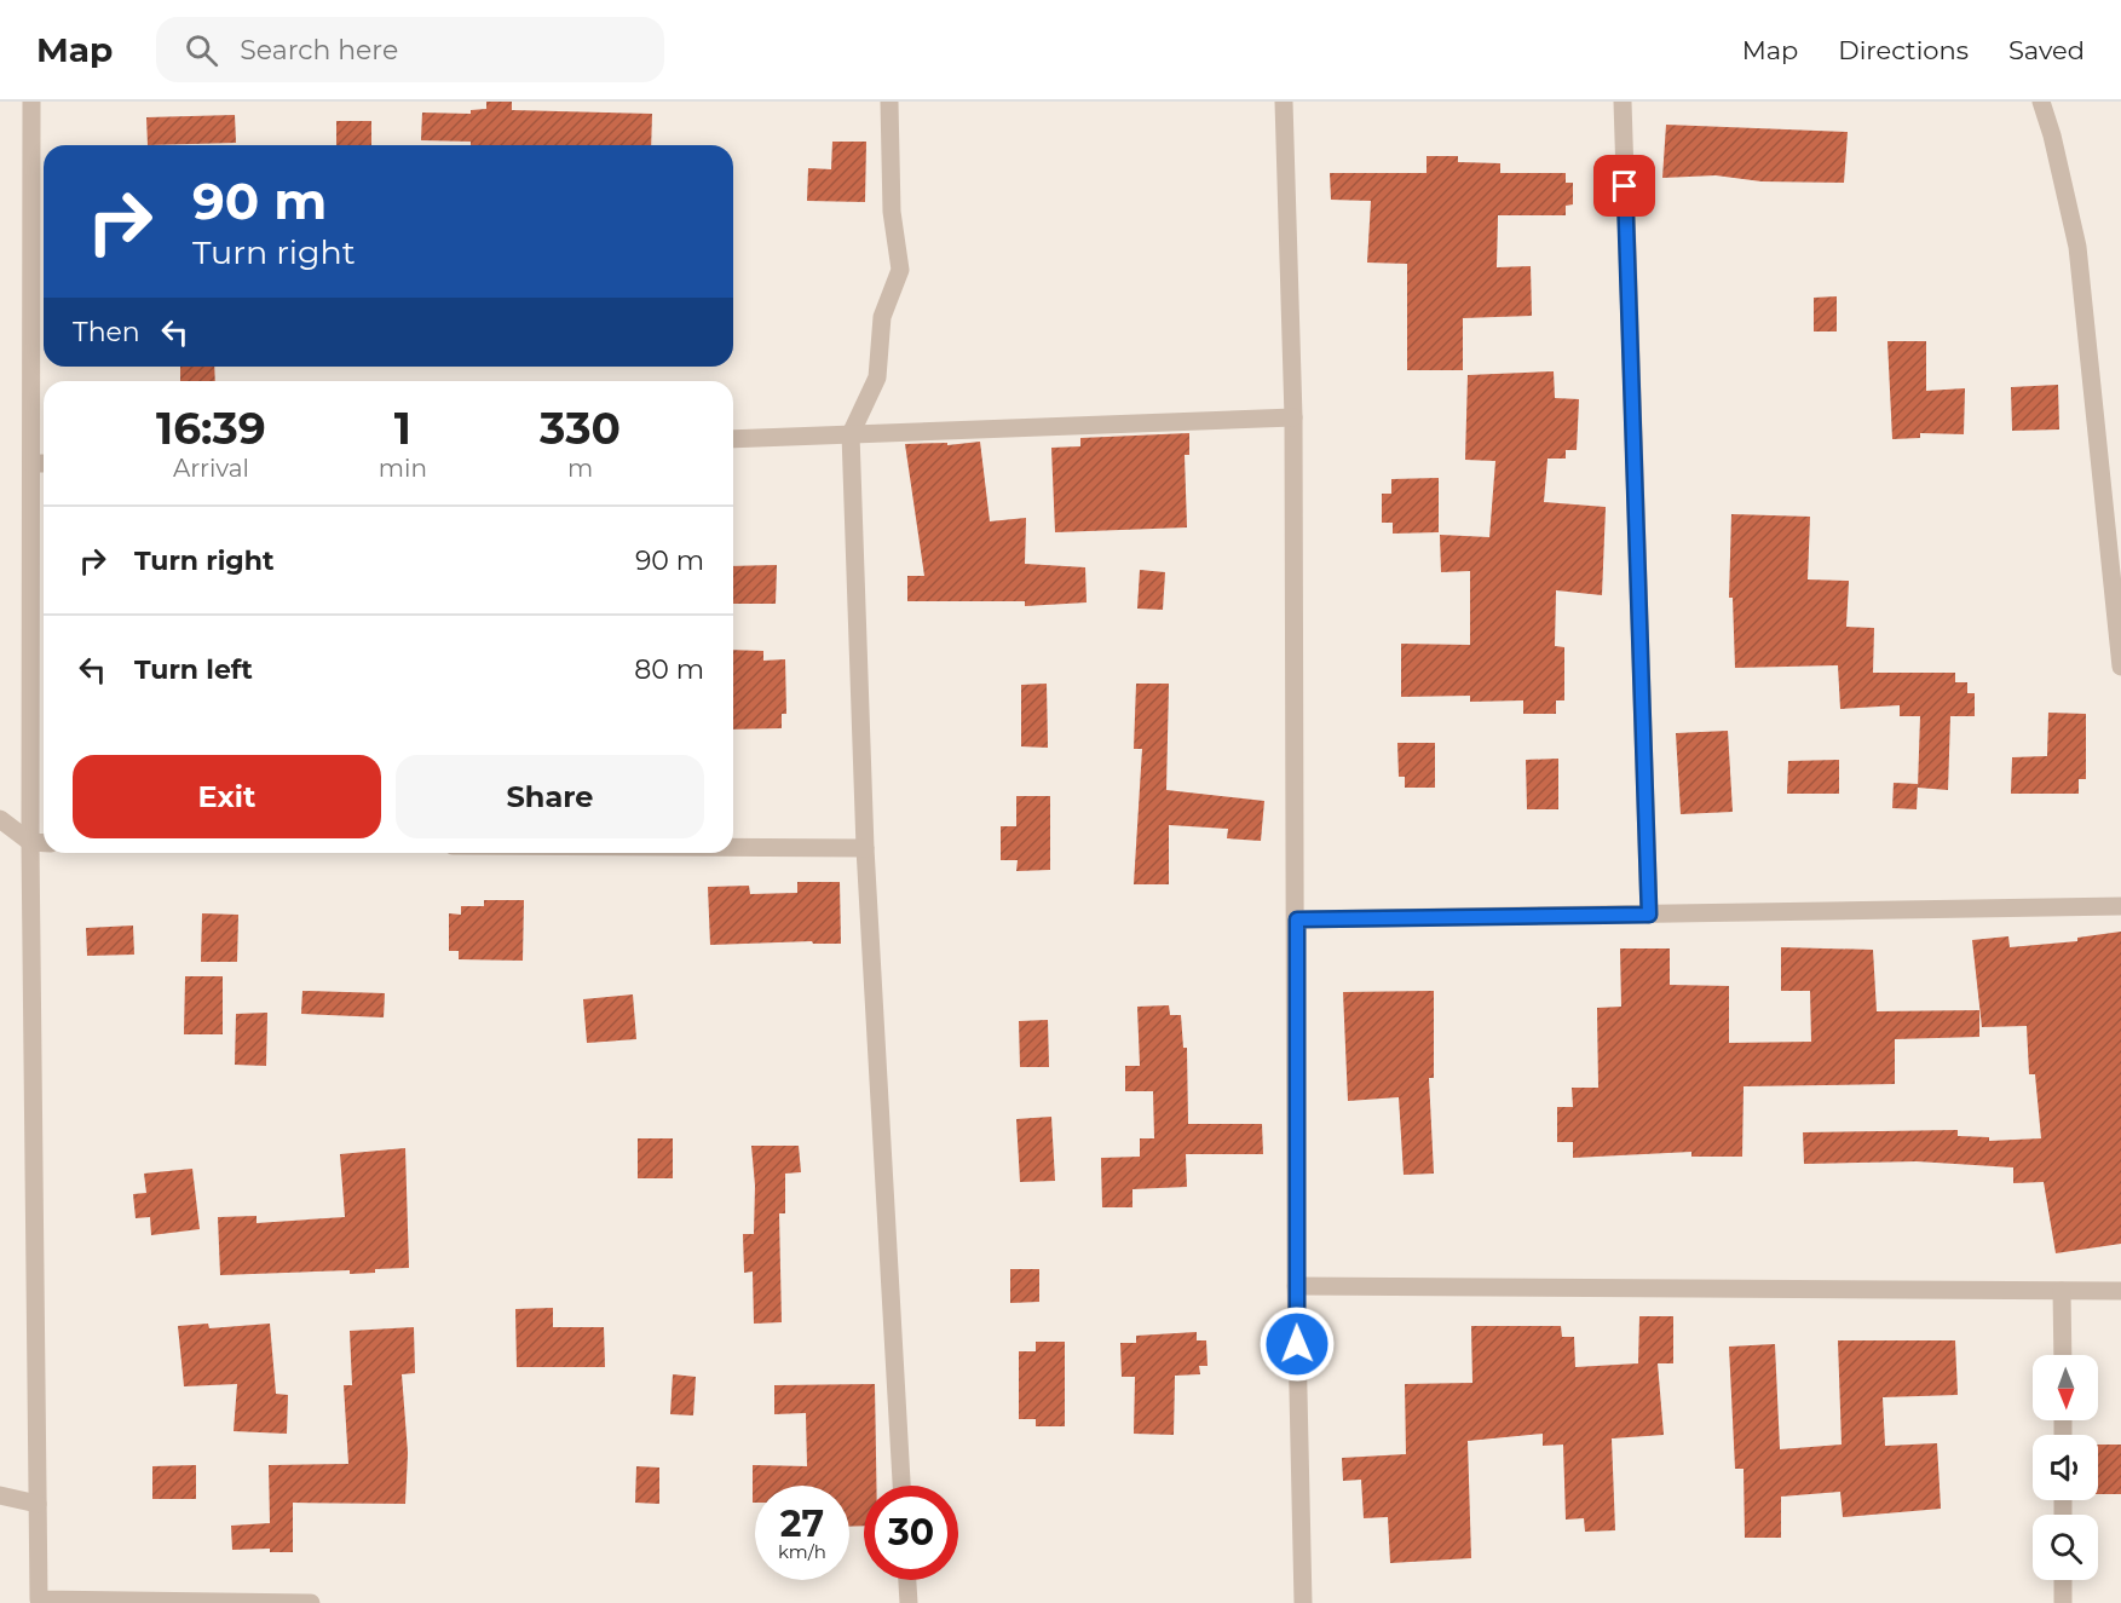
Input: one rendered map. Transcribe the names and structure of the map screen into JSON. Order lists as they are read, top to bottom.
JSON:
{
  "north": "bottom",
  "page": {
    "header": "Map",
    "search": "Search here",
    "nav": ["Map", "Directions", "Saved"],
    "turn": ["90 m", "Turn right"],
    "then": "Then",
    "eta": [
      "16:39",
      "Arrival",
      "1",
      "min",
      "330",
      "m"
    ],
    "list": [
      {
        "name": "Turn right",
        "value": "90 m"
      },
      {
        "name": "Turn left",
        "value": "80 m"
      }
    ],
    "buttons": ["Exit", "Share"],
    "speed": "27 km/h",
    "limit": "30"
  }
}
